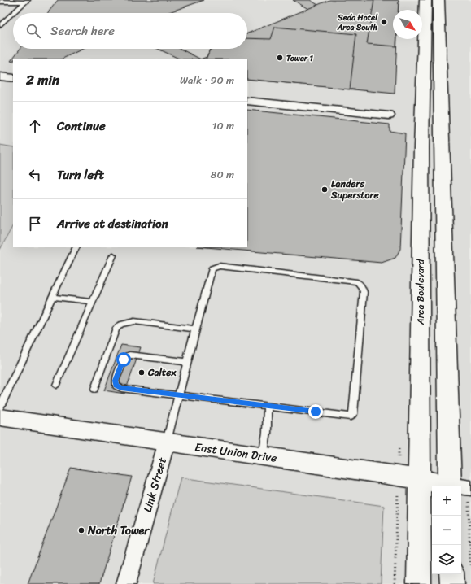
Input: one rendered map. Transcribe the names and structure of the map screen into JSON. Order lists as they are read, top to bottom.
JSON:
{
  "streets": {
    "street": ["Arca Boulevard", "East Union Drive", "Link Street"]
  },
  "crossings": [
    ["Arca Boulevard", "East Union Drive"],
    ["East Union Drive", "Link Street"]
  ],
  "places": [
    "Seda Hotel Arca South",
    "Tower 1",
    "Landers Superstore",
    "Caltex",
    "North Tower"
  ],
  "north": "bottom right",
  "page": {
    "search": "Search here",
    "heading": ["2 min", "Walk · 90 m"],
    "list": [
      ["Continue", "10 m"],
      ["Turn left", "80 m"],
      "Arrive at destination"
    ],
    "map_buttons": ["+", "−"]
  }
}
